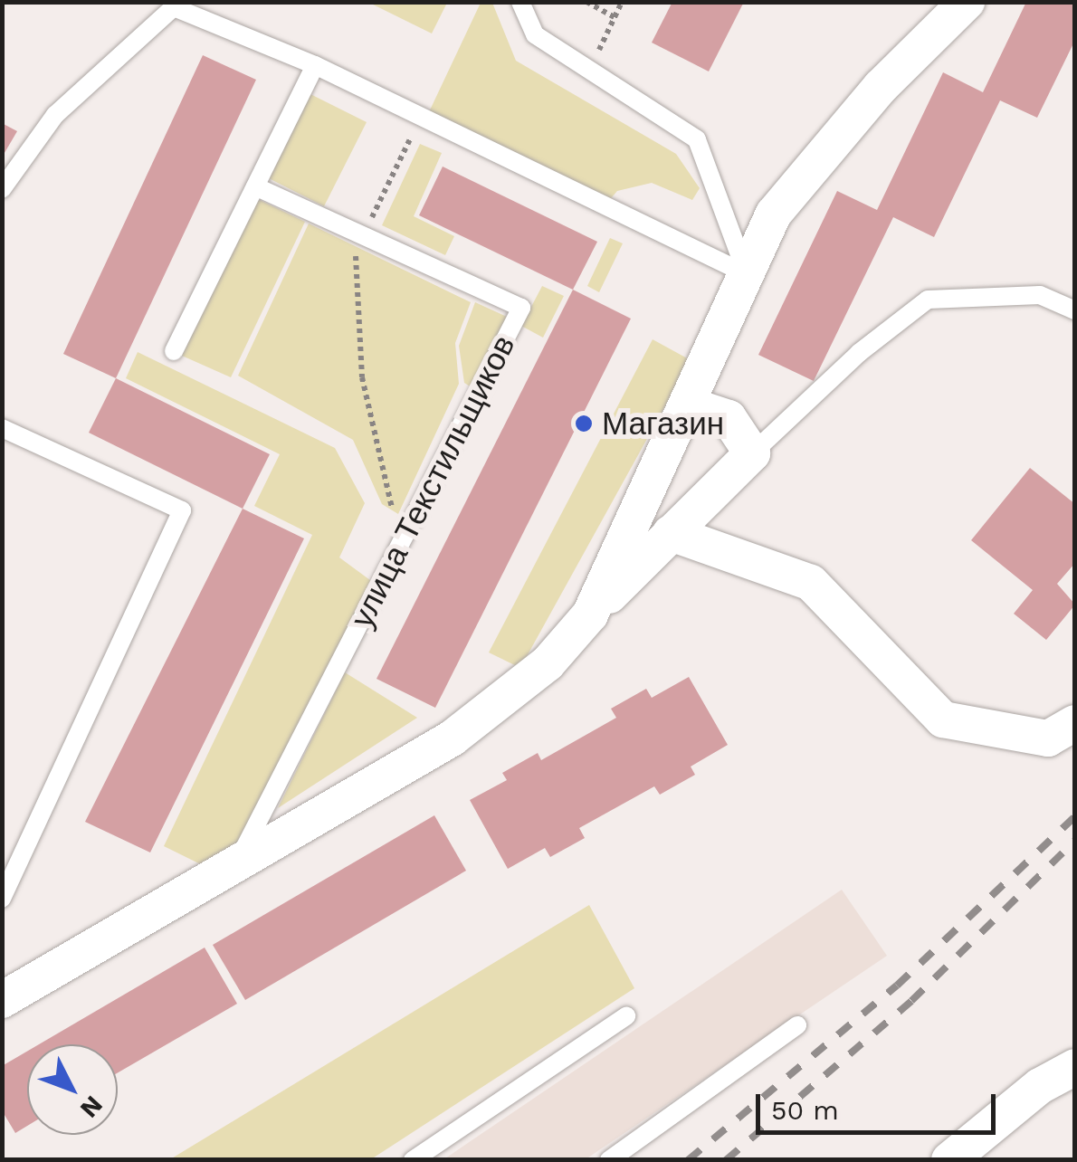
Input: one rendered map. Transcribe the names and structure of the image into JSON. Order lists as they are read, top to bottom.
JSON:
{
  "streets": {
    "lane": ["улица Текстильщиков"]
  },
  "places": ["Магазин"],
  "scale_bar": "50 m",
  "north": "bottom right"
}
